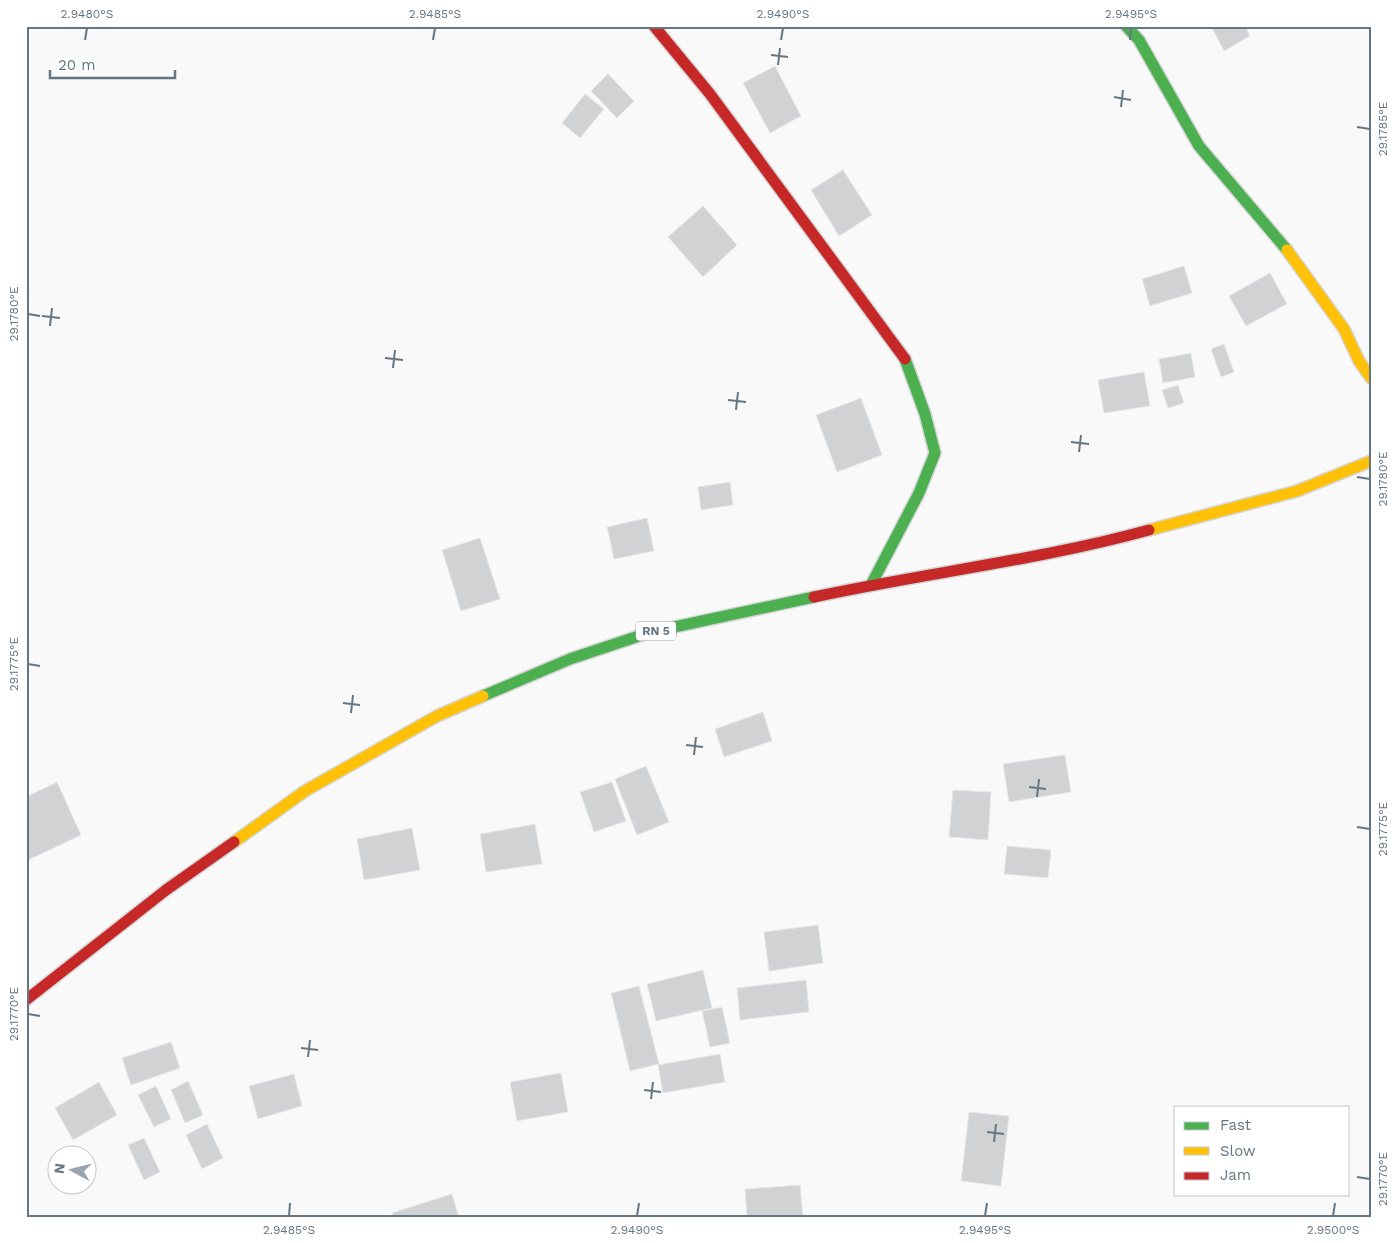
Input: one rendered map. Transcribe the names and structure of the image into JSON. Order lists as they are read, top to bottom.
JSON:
{
  "streets": {
    "main road": ["RN 5"]
  },
  "legend": ["Fast", "Slow", "Jam"],
  "scale_bar": "20 m",
  "north": "left",
  "coordinates": [
    "2.9480°S",
    "2.9485°S",
    "2.9490°S",
    "2.9495°S",
    "29.1785°E",
    "29.1780°E",
    "29.1775°E",
    "29.1770°E",
    "2.9500°S"
  ]
}
